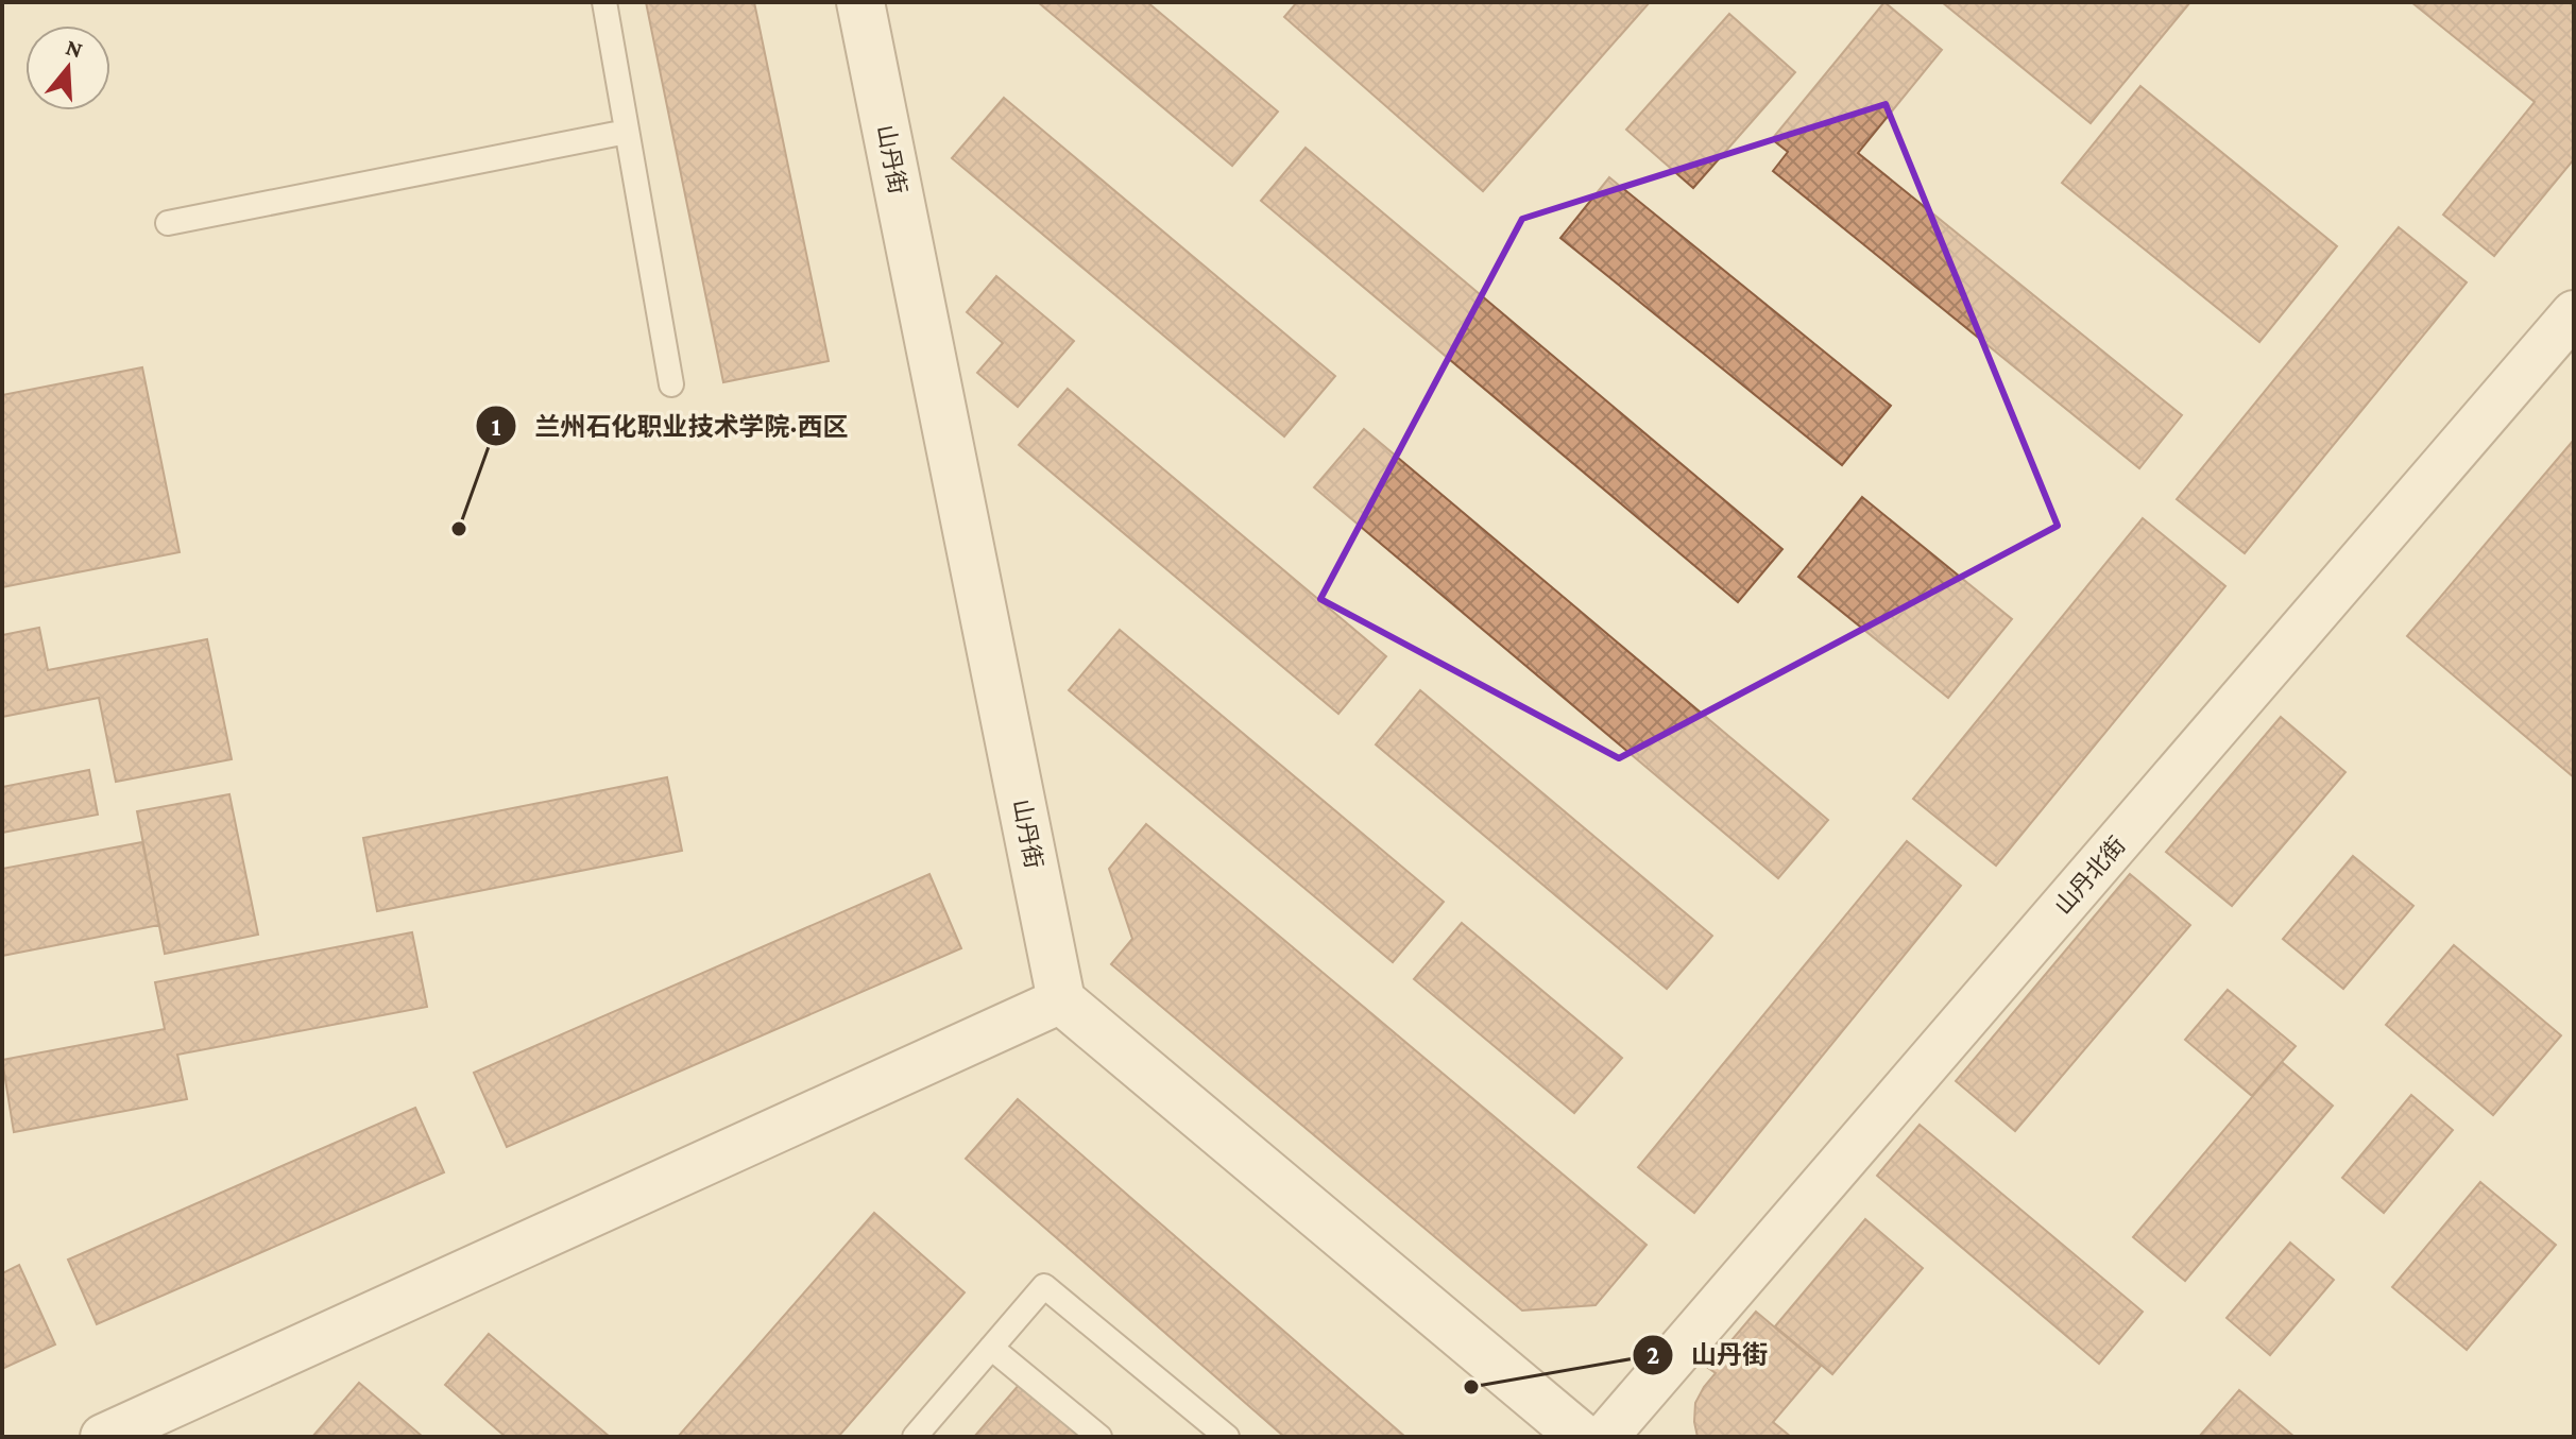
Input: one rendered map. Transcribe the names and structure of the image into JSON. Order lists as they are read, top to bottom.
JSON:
{
  "streets": {
    "street": ["山丹街", "山丹北街"]
  },
  "places": ["兰州石化职业技术学院·西区", "山丹街"],
  "north": "top"
}
